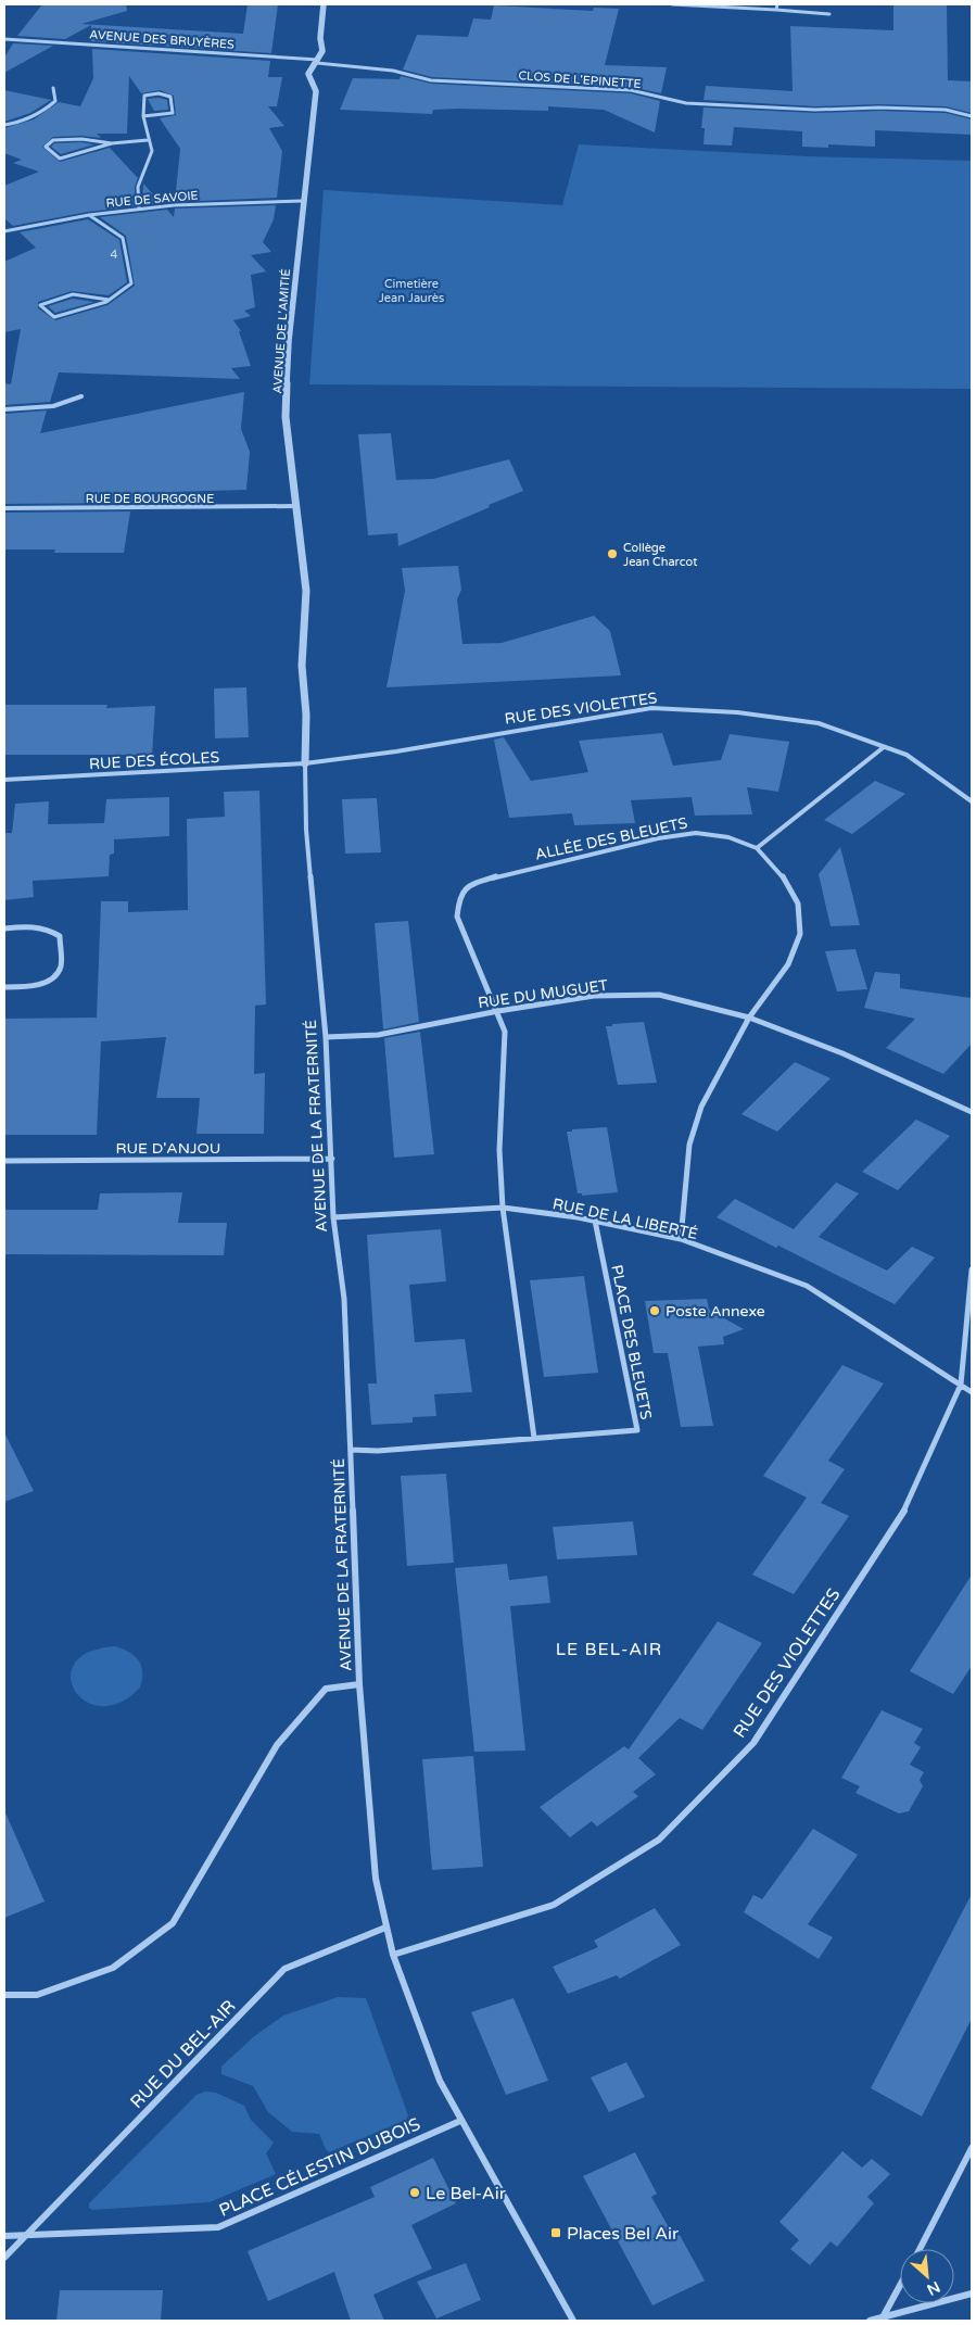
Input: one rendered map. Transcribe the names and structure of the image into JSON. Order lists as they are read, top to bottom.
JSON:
{
  "streets": {
    "street": [
      "AVENUE DES BRUYÈRES",
      "CLOS DE L'EPINETTE",
      "RUE DE SAVOIE",
      "AVENUE DE L'AMITIÉ",
      "RUE DE BOURGOGNE",
      "RUE DES VIOLETTES",
      "RUE DES ÉCOLES",
      "ALLÉE DES BLEUETS",
      "RUE DU MUGUET",
      "AVENUE DE LA FRATERNITÉ",
      "RUE D'ANJOU",
      "RUE DE LA LIBERTÉ",
      "PLACE DES BLEUETS",
      "RUE DU BEL-AIR",
      "PLACE CÉLESTIN DUBOIS"
    ]
  },
  "crossings": [
    ["AVENUE DES BRUYÈRES", "CLOS DE L'EPINETTE"],
    ["AVENUE DES BRUYÈRES", "AVENUE DE L'AMITIÉ"],
    ["CLOS DE L'EPINETTE", "AVENUE DE L'AMITIÉ"],
    ["RUE DE SAVOIE", "AVENUE DE L'AMITIÉ"],
    ["AVENUE DE L'AMITIÉ", "RUE DE BOURGOGNE"],
    ["AVENUE DE L'AMITIÉ", "RUE DES VIOLETTES"],
    ["AVENUE DE L'AMITIÉ", "RUE DES ÉCOLES"],
    ["AVENUE DE L'AMITIÉ", "AVENUE DE LA FRATERNITÉ"],
    ["RUE DES VIOLETTES", "RUE DES ÉCOLES"],
    ["RUE DES VIOLETTES", "AVENUE DE LA FRATERNITÉ"],
    ["RUE DES VIOLETTES", "RUE DE LA LIBERTÉ"],
    ["RUE DES ÉCOLES", "AVENUE DE LA FRATERNITÉ"],
    ["ALLÉE DES BLEUETS", "RUE DU MUGUET"],
    ["ALLÉE DES BLEUETS", "RUE DE LA LIBERTÉ"],
    ["RUE DU MUGUET", "AVENUE DE LA FRATERNITÉ"],
    ["AVENUE DE LA FRATERNITÉ", "RUE D'ANJOU"],
    ["AVENUE DE LA FRATERNITÉ", "RUE DE LA LIBERTÉ"],
    ["AVENUE DE LA FRATERNITÉ", "PLACE DES BLEUETS"],
    ["AVENUE DE LA FRATERNITÉ", "RUE DU BEL-AIR"],
    ["AVENUE DE LA FRATERNITÉ", "PLACE CÉLESTIN DUBOIS"],
    ["RUE DE LA LIBERTÉ", "PLACE DES BLEUETS"],
    ["RUE DU BEL-AIR", "PLACE CÉLESTIN DUBOIS"]
  ],
  "districts": ["LE BEL-AIR"],
  "parks": ["Cimetière Jean Jaurès"],
  "places": {
    "other": ["Collège Jean Charcot", "Poste Annexe", "Le Bel-Air"],
    "transit": ["Places Bel Air"]
  },
  "house_numbers": ["4"],
  "north": "bottom right"
}
